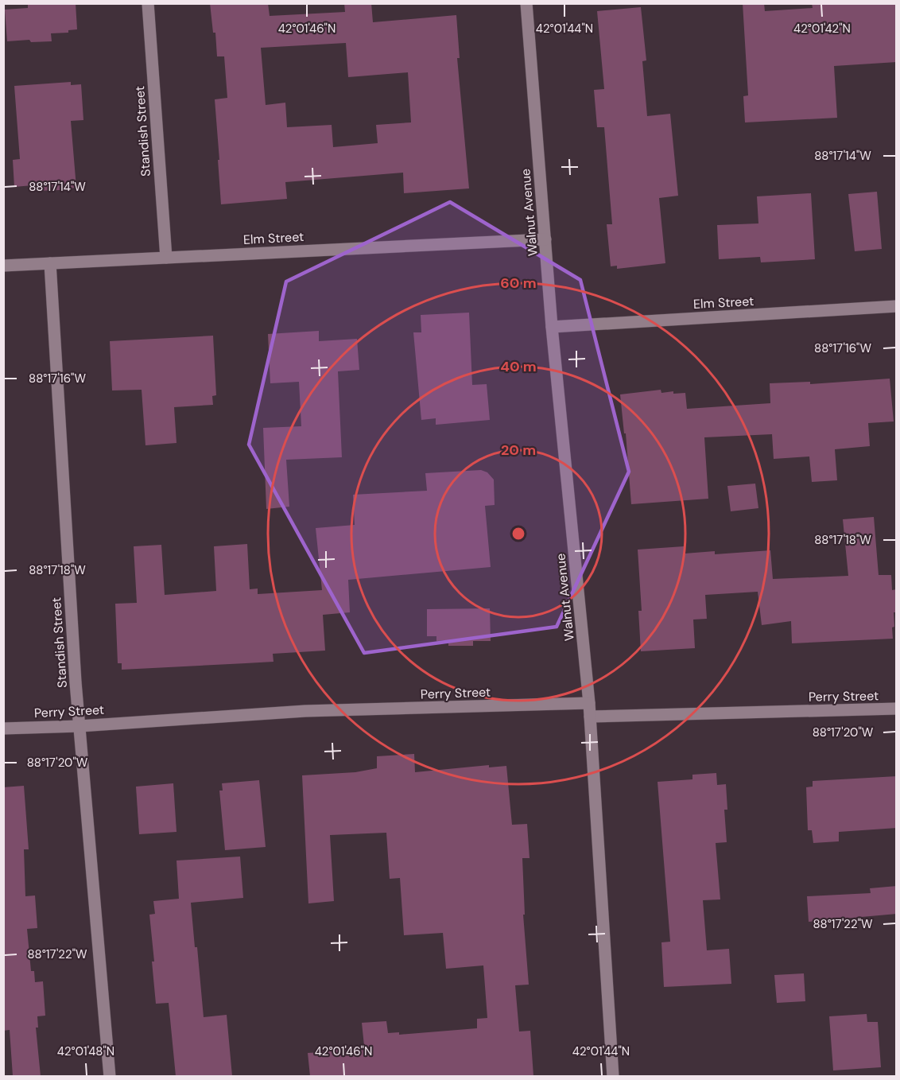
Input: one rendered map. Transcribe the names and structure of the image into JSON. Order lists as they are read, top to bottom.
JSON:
{
  "streets": {
    "street": [
      "Standish Street",
      "Walnut Avenue",
      "Elm Street",
      "Perry Street"
    ]
  },
  "crossings": [
    ["Standish Street", "Elm Street"],
    ["Standish Street", "Perry Street"],
    ["Walnut Avenue", "Elm Street"],
    ["Walnut Avenue", "Perry Street"]
  ],
  "coordinates": [
    "42°01'46\"N",
    "42°01'44\"N",
    "42°01'42\"N",
    "88°17'14\"W",
    "88°17'16\"W",
    "88°17'18\"W",
    "88°17'20\"W",
    "88°17'22\"W",
    "42°01'48\"N"
  ],
  "rings": ["60 m", "40 m", "20 m"]
}
